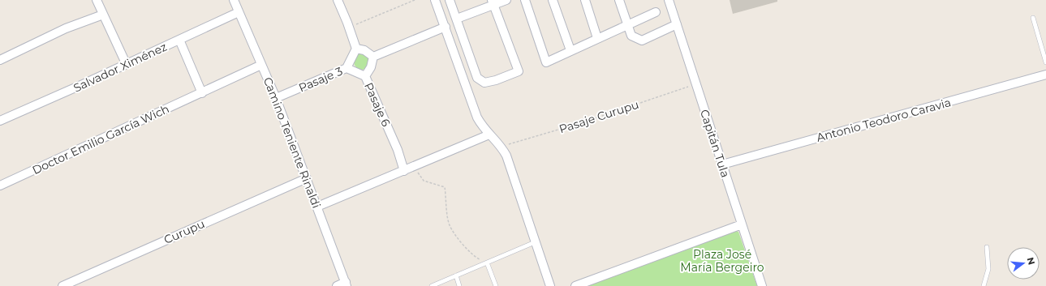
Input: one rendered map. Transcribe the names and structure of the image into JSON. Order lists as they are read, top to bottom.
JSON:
{
  "streets": {
    "street": [
      "Salvador Ximénez",
      "Pasaje 3",
      "Pasaje 6",
      "Antonio Teodoro Caravia",
      "Doctor Emilio García Wich",
      "Camino Teniente Rinaldi",
      "Capitán Tula",
      "Curupu"
    ],
    "path": ["Pasaje Curupu"]
  },
  "crossings": [
    ["Salvador Ximénez", "Camino Teniente Rinaldi"],
    ["Pasaje 3", "Pasaje 6"],
    ["Pasaje 3", "Camino Teniente Rinaldi"],
    ["Pasaje Curupu", "Capitán Tula"],
    ["Antonio Teodoro Caravia", "Capitán Tula"],
    ["Doctor Emilio García Wich", "Camino Teniente Rinaldi"],
    ["Camino Teniente Rinaldi", "Curupu"]
  ],
  "parks": ["Plaza José María Bergeiro"],
  "north": "right"
}
